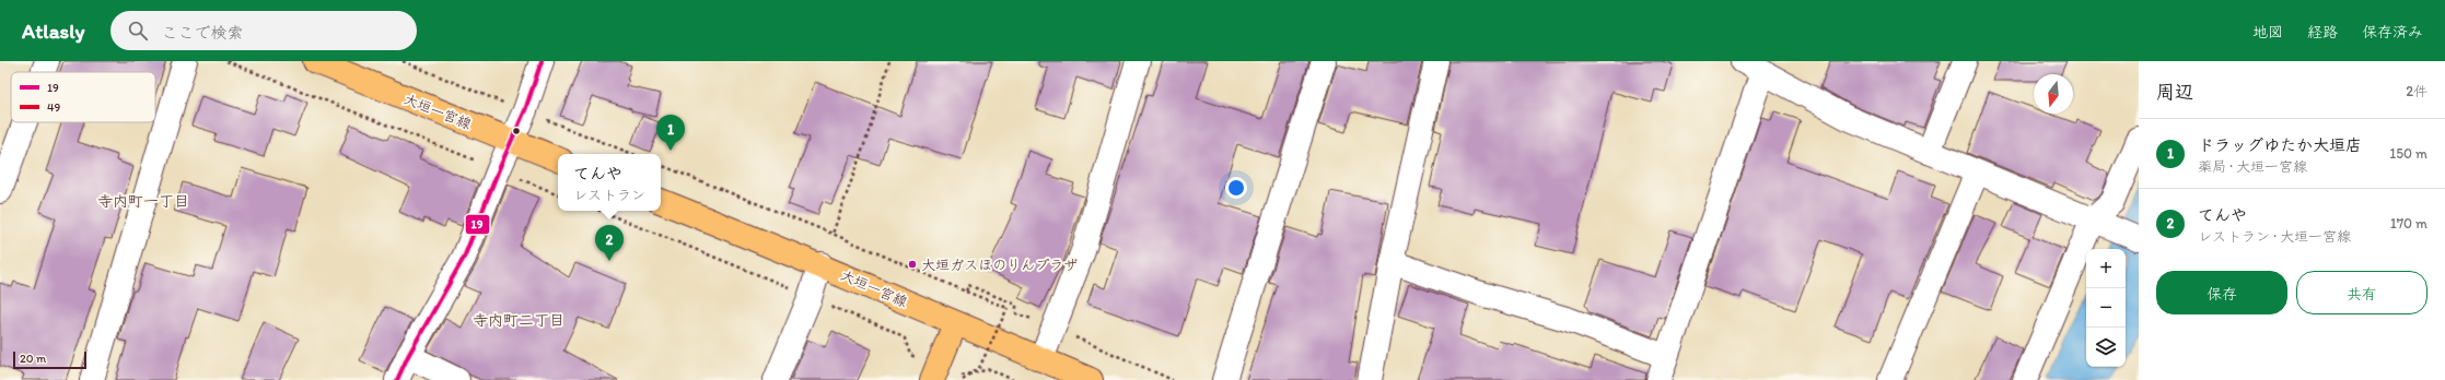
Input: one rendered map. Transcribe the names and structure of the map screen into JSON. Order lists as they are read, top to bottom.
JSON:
{
  "streets": {
    "main road": ["大垣一宮線"]
  },
  "districts": ["寺内町一丁目", "寺内町二丁目"],
  "places": ["大垣ガスほのりんプラザ"],
  "lines": ["transit line 19"],
  "legend": ["19", "49"],
  "scale_bar": "20 m",
  "north": "bottom",
  "page": {
    "header": "Atlasly",
    "search": "ここで検索",
    "nav": ["地図", "経路", "保存済み"],
    "heading": ["周辺", "2件"],
    "pins": ["1", "2"],
    "list": [
      {
        "mark": "1",
        "name": "ドラッグゆたか大垣店",
        "note": "薬局 · 大垣一宮線",
        "value": "150 m"
      },
      {
        "mark": "2",
        "name": "てんや",
        "note": "レストラン · 大垣一宮線",
        "value": "170 m"
      }
    ],
    "popup": ["てんや", "レストラン"],
    "map_buttons": ["+", "−"],
    "buttons": ["保存", "共有"],
    "scale": "20 m"
  }
}
